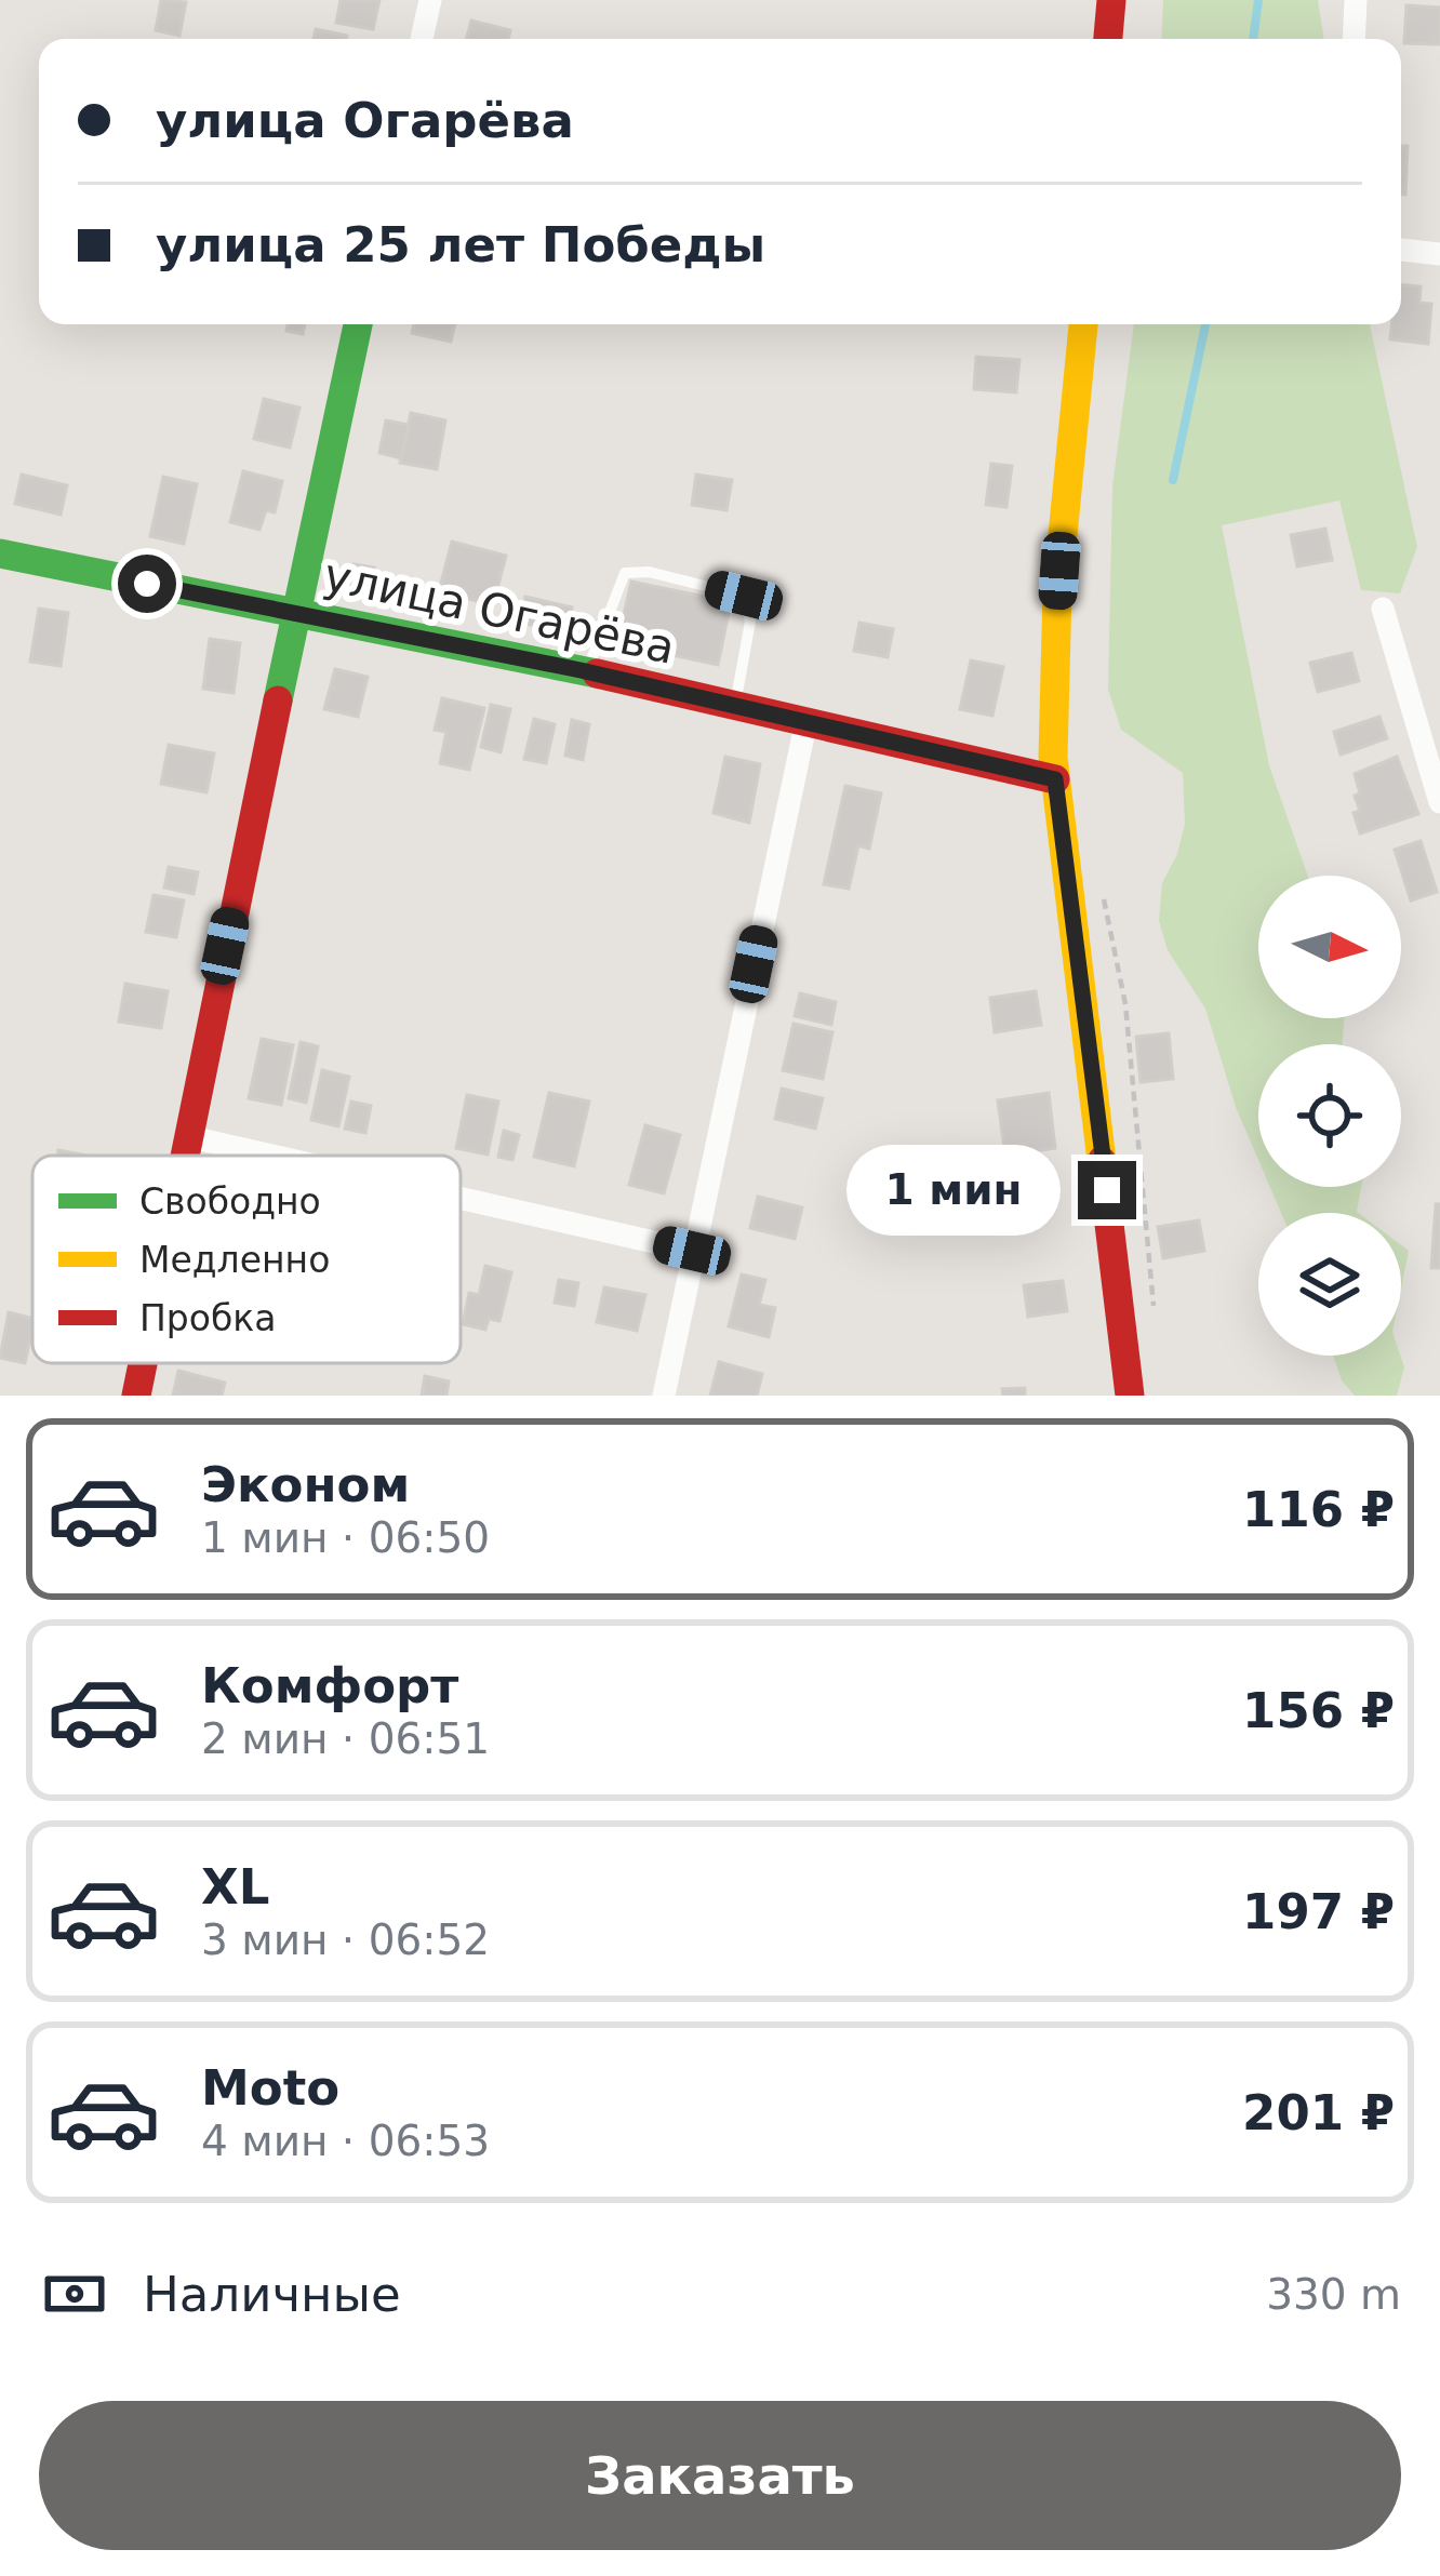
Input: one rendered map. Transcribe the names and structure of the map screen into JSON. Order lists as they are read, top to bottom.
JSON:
{
  "streets": {
    "street": ["улица Огарёва"]
  },
  "legend": ["Свободно", "Медленно", "Пробка"],
  "north": "right",
  "page": {
    "banner": ["улица Огарёва", "улица 25 лет Победы"],
    "bubble": "1 мин",
    "list": [
      {
        "name": "Эконом",
        "note": "1 мин · 06:50",
        "value": "116 ₽"
      },
      {
        "name": "Комфорт",
        "note": "2 мин · 06:51",
        "value": "156 ₽"
      },
      {
        "name": "XL",
        "note": "3 мин · 06:52",
        "value": "197 ₽"
      },
      {
        "name": "Moto",
        "note": "4 мин · 06:53",
        "value": "201 ₽"
      }
    ],
    "pay": ["Наличные", "330 m"],
    "buttons": "Заказать"
  }
}
